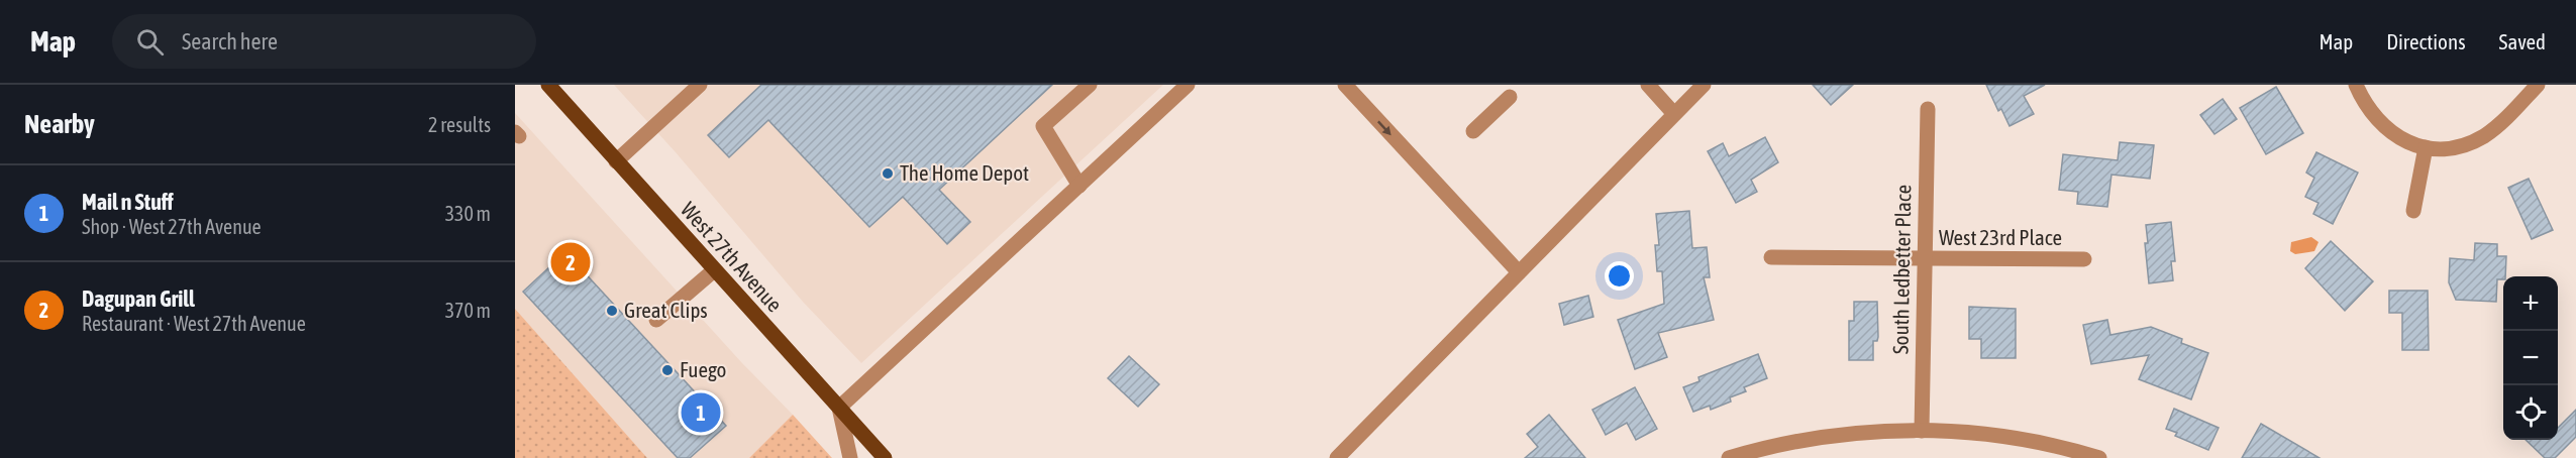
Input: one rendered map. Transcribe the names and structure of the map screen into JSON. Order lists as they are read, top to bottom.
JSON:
{
  "streets": {
    "main road": ["West 27th Avenue"],
    "street": ["West 23rd Place", "South Ledbetter Place"]
  },
  "crossings": [
    ["West 23rd Place", "South Ledbetter Place"]
  ],
  "places": ["The Home Depot", "Great Clips", "Fuego"],
  "page": {
    "header": "Map",
    "search": "Search here",
    "nav": ["Map", "Directions", "Saved"],
    "heading": ["Nearby", "2 results"],
    "list": [
      {
        "mark": "1",
        "name": "Mail n Stuff",
        "note": "Shop · West 27th Avenue",
        "value": "330 m"
      },
      {
        "mark": "2",
        "name": "Dagupan Grill",
        "note": "Restaurant · West 27th Avenue",
        "value": "370 m"
      }
    ],
    "pins": ["2", "1"],
    "map_buttons": ["+", "−"]
  }
}
